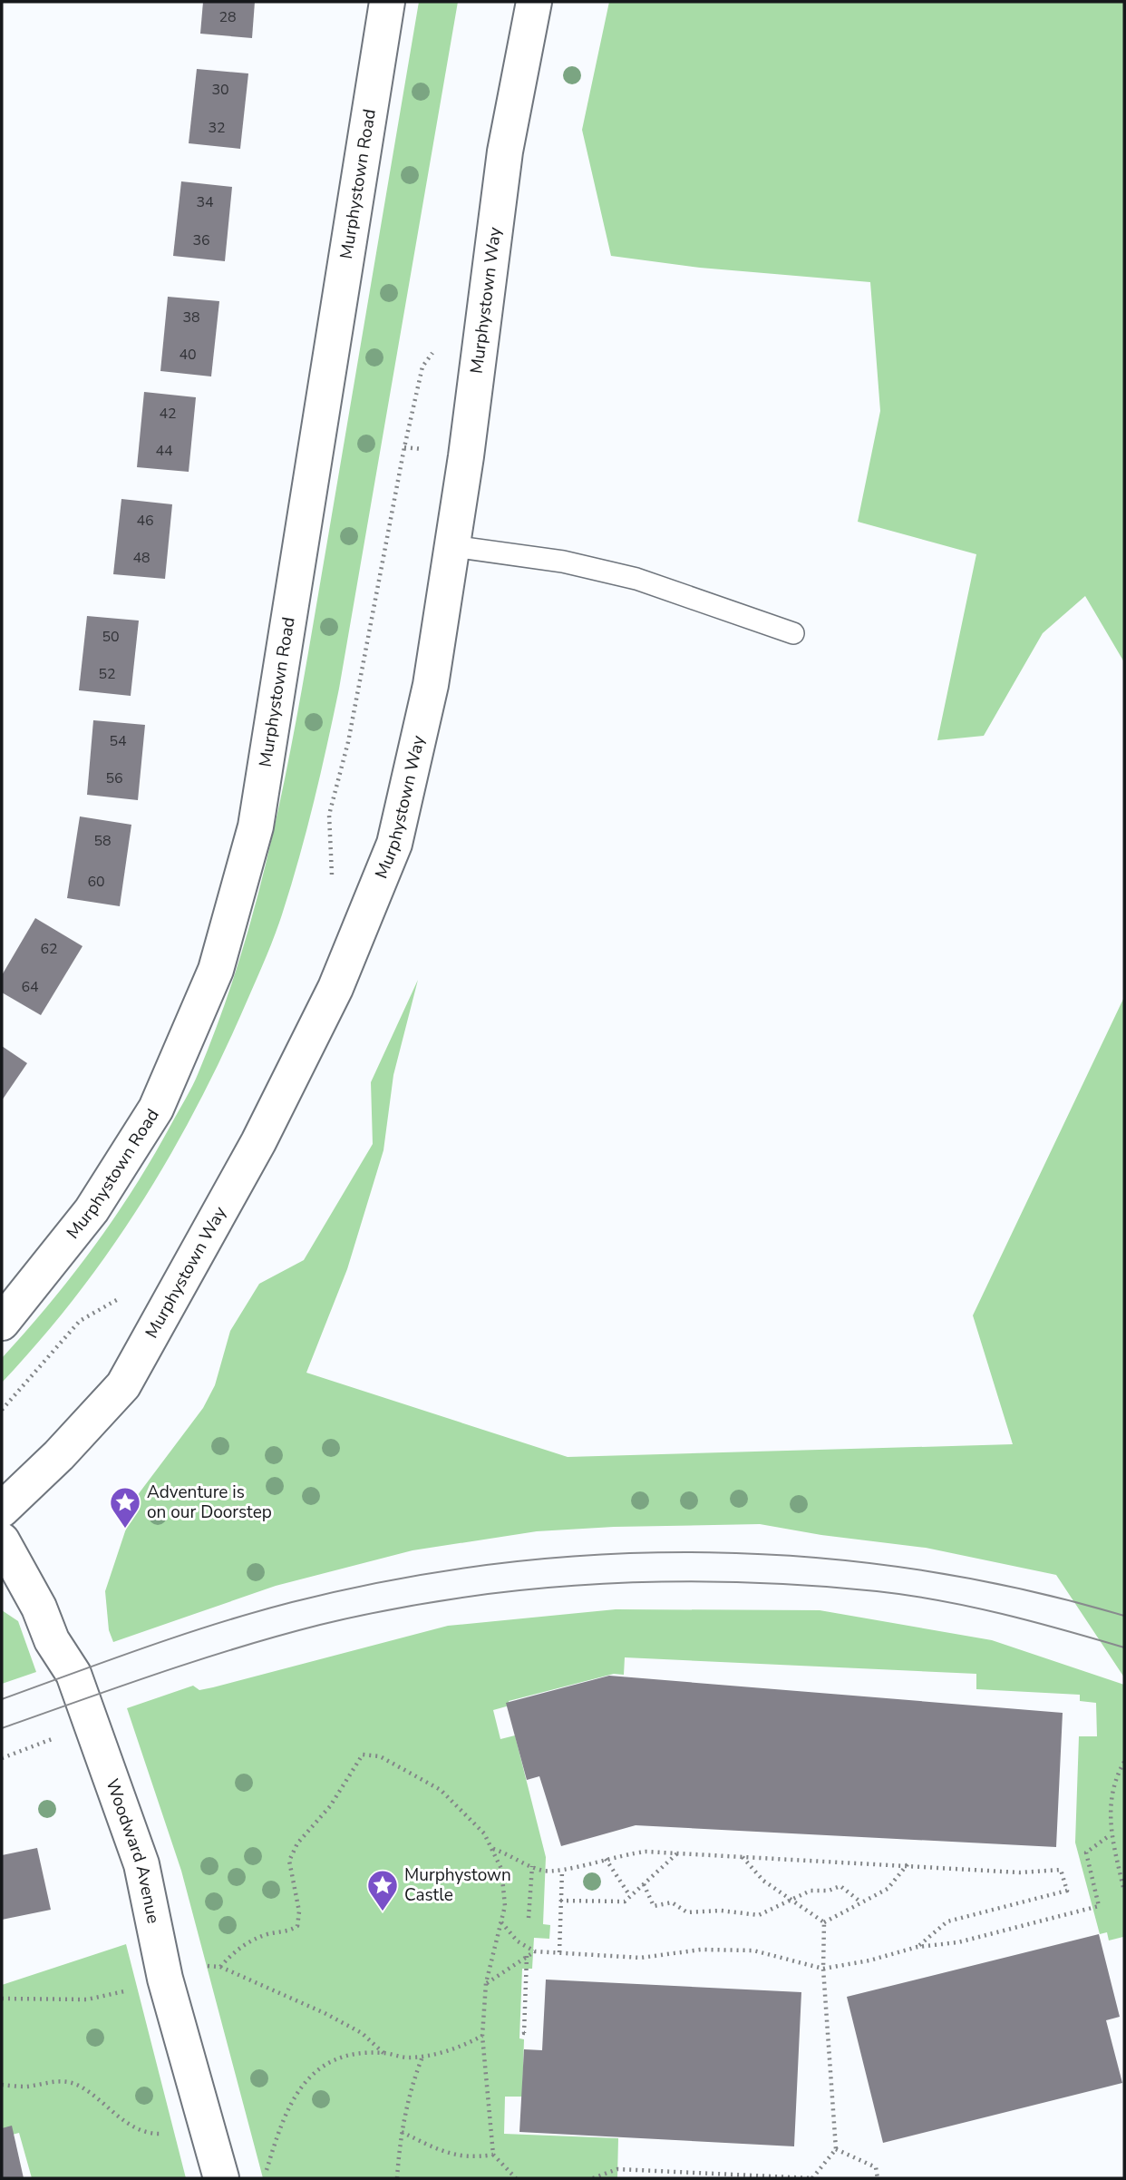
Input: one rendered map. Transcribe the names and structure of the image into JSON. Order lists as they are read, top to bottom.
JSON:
{
  "streets": {
    "street": ["Murphystown Road", "Murphystown Way", "Woodward Avenue"]
  },
  "places": {
    "place": ["Adventure is on our Doorstep", "Murphystown Castle"]
  },
  "house_numbers": [
    "28",
    "30",
    "32",
    "34",
    "36",
    "38",
    "40",
    "42",
    "44",
    "46",
    "48",
    "50",
    "52",
    "54",
    "56",
    "58",
    "60",
    "62",
    "64"
  ]
}
